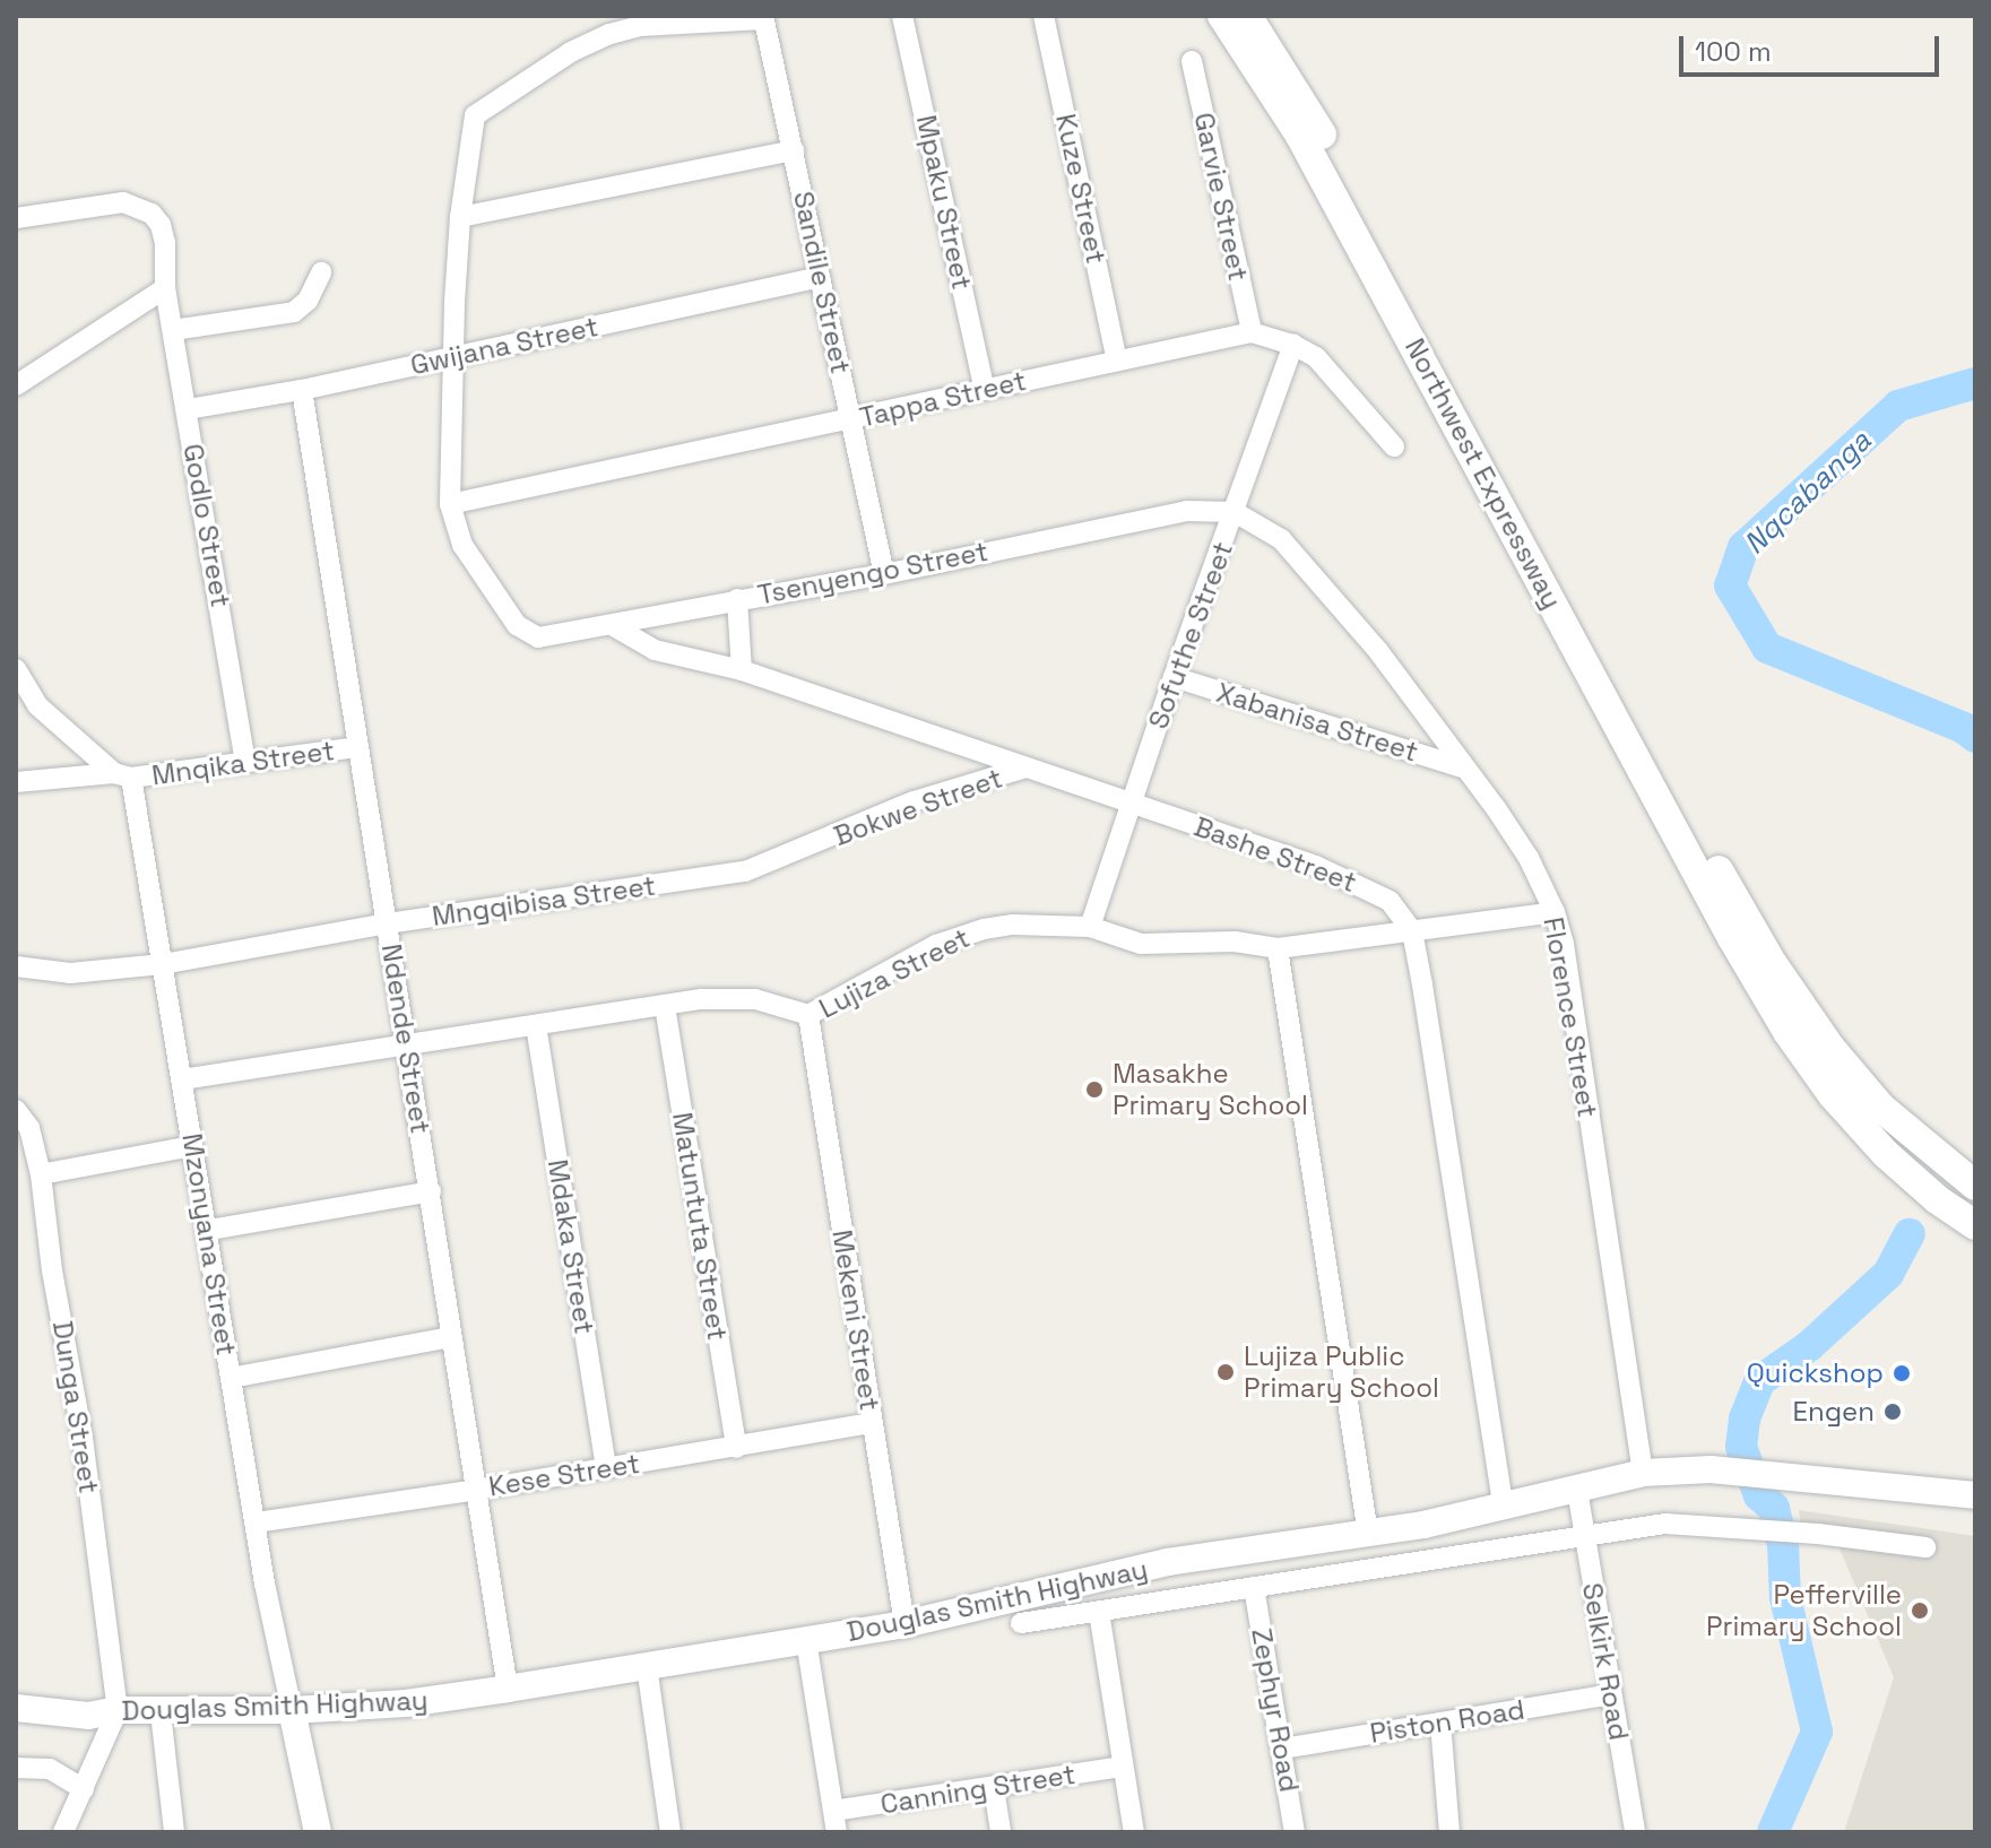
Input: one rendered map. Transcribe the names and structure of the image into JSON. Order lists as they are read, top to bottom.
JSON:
{
  "streets": {
    "main road": ["Northwest Expressway"],
    "street": [
      "Kuze Street",
      "Garvie Street",
      "Mpaku Street",
      "Sandile Street",
      "Gwijana Street",
      "Tappa Street",
      "Godlo Street",
      "Tsenyengo Street",
      "Sofuthe Street",
      "Xabanisa Street",
      "Mnqika Street",
      "Bokwe Street",
      "Bashe Street",
      "Mngqibisa Street",
      "Lujiza Street",
      "Florence Street",
      "Ndende Street",
      "Matuntuta Street",
      "Mzonyana Street",
      "Mdaka Street",
      "Mekeni Street",
      "Dunga Street",
      "Kese Street",
      "Douglas Smith Highway",
      "Selkirk Road",
      "Zephyr Road",
      "Piston Road",
      "Canning Street"
    ]
  },
  "crossings": [
    ["Kuze Street", "Tappa Street"],
    ["Garvie Street", "Tappa Street"],
    ["Mpaku Street", "Tappa Street"],
    ["Sandile Street", "Gwijana Street"],
    ["Sandile Street", "Tappa Street"],
    ["Sandile Street", "Tsenyengo Street"],
    ["Gwijana Street", "Godlo Street"],
    ["Gwijana Street", "Ndende Street"],
    ["Tappa Street", "Tsenyengo Street"],
    ["Tappa Street", "Sofuthe Street"],
    ["Godlo Street", "Mnqika Street"],
    ["Tsenyengo Street", "Sofuthe Street"],
    ["Tsenyengo Street", "Bashe Street"],
    ["Tsenyengo Street", "Florence Street"],
    ["Sofuthe Street", "Xabanisa Street"],
    ["Sofuthe Street", "Bashe Street"],
    ["Sofuthe Street", "Lujiza Street"],
    ["Sofuthe Street", "Florence Street"],
    ["Xabanisa Street", "Florence Street"],
    ["Mnqika Street", "Ndende Street"],
    ["Mnqika Street", "Mzonyana Street"],
    ["Bokwe Street", "Bashe Street"],
    ["Bokwe Street", "Mngqibisa Street"],
    ["Bashe Street", "Lujiza Street"],
    ["Mngqibisa Street", "Ndende Street"],
    ["Mngqibisa Street", "Mzonyana Street"],
    ["Lujiza Street", "Florence Street"],
    ["Lujiza Street", "Ndende Street"],
    ["Lujiza Street", "Matuntuta Street"],
    ["Lujiza Street", "Mzonyana Street"],
    ["Lujiza Street", "Mdaka Street"],
    ["Lujiza Street", "Mekeni Street"],
    ["Florence Street", "Douglas Smith Highway"],
    ["Ndende Street", "Kese Street"],
    ["Ndende Street", "Douglas Smith Highway"],
    ["Matuntuta Street", "Kese Street"],
    ["Mzonyana Street", "Kese Street"],
    ["Mzonyana Street", "Douglas Smith Highway"],
    ["Mdaka Street", "Kese Street"],
    ["Mekeni Street", "Kese Street"],
    ["Mekeni Street", "Douglas Smith Highway"],
    ["Dunga Street", "Douglas Smith Highway"],
    ["Douglas Smith Highway", "Selkirk Road"],
    ["Selkirk Road", "Piston Road"],
    ["Zephyr Road", "Piston Road"]
  ],
  "water": ["Nqcabanga"],
  "places": [
    "Masakhe Primary School",
    "Lujiza Public Primary School",
    "Quickshop",
    "Engen",
    "Pefferville Primary School"
  ],
  "scale_bar": "100 m"
}
